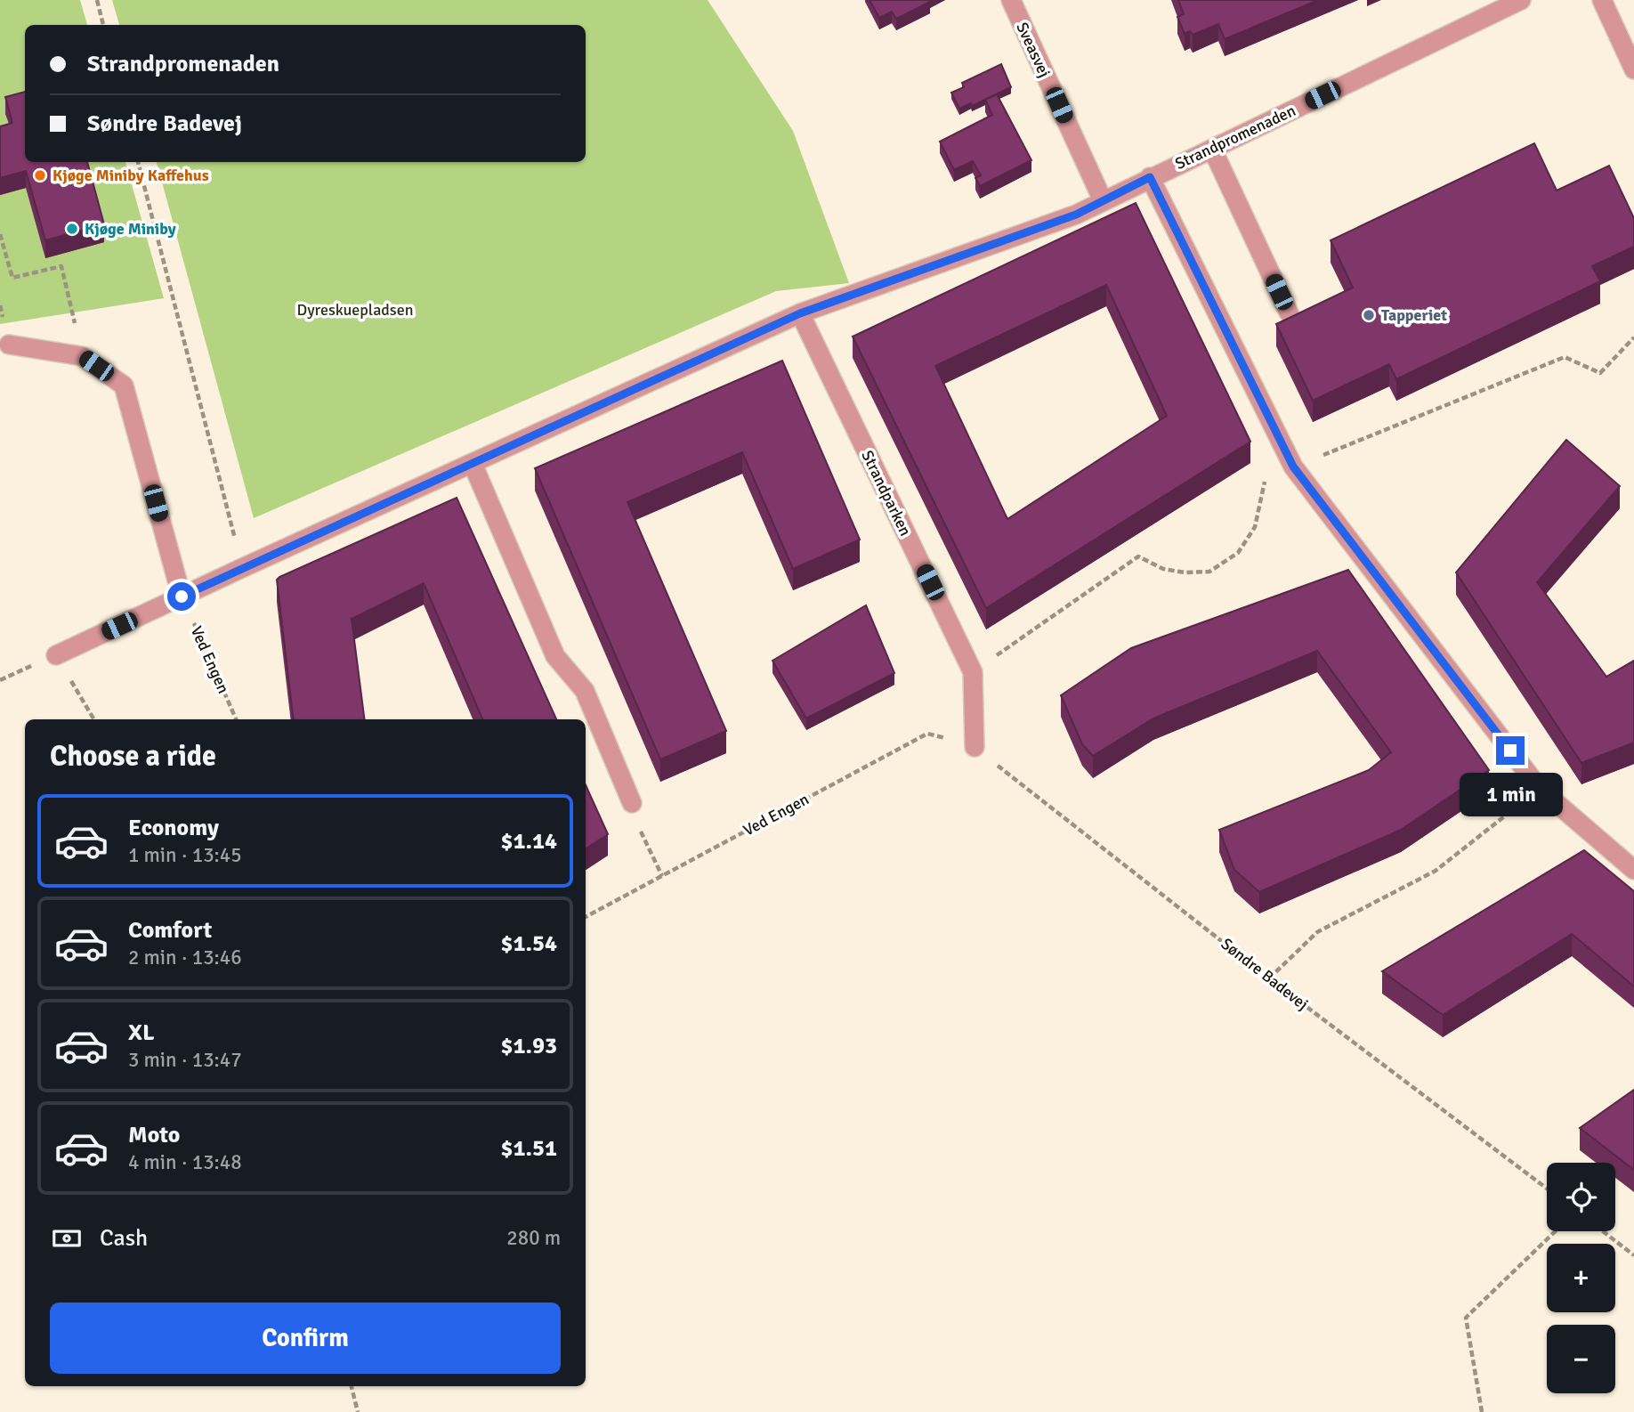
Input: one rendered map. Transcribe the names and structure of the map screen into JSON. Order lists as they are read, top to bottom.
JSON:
{
  "streets": {
    "street": ["Sveasvej", "Strandpromenaden", "Strandparken"],
    "path": ["Ved Engen", "Søndre Badevej"]
  },
  "crossings": [
    ["Sveasvej", "Strandpromenaden"],
    ["Strandpromenaden", "Strandparken"],
    ["Strandpromenaden", "Ved Engen"],
    ["Strandparken", "Ved Engen"],
    ["Strandparken", "Søndre Badevej"],
    ["Ved Engen", "Søndre Badevej"]
  ],
  "parks": ["Dyreskuepladsen"],
  "places": ["Kjøge Miniby Kaffehus", "Kjøge Miniby", "Tapperiet"],
  "page": {
    "banner": ["Strandpromenaden", "Søndre Badevej"],
    "heading": "Choose a ride",
    "bubble": "1 min",
    "list": [
      {
        "name": "Economy",
        "note": "1 min · 13:45",
        "value": "$1.14"
      },
      {
        "name": "Comfort",
        "note": "2 min · 13:46",
        "value": "$1.54"
      },
      {
        "name": "XL",
        "note": "3 min · 13:47",
        "value": "$1.93"
      },
      {
        "name": "Moto",
        "note": "4 min · 13:48",
        "value": "$1.51"
      }
    ],
    "map_buttons": ["+", "−"],
    "pay": ["Cash", "280 m"],
    "buttons": "Confirm"
  }
}
